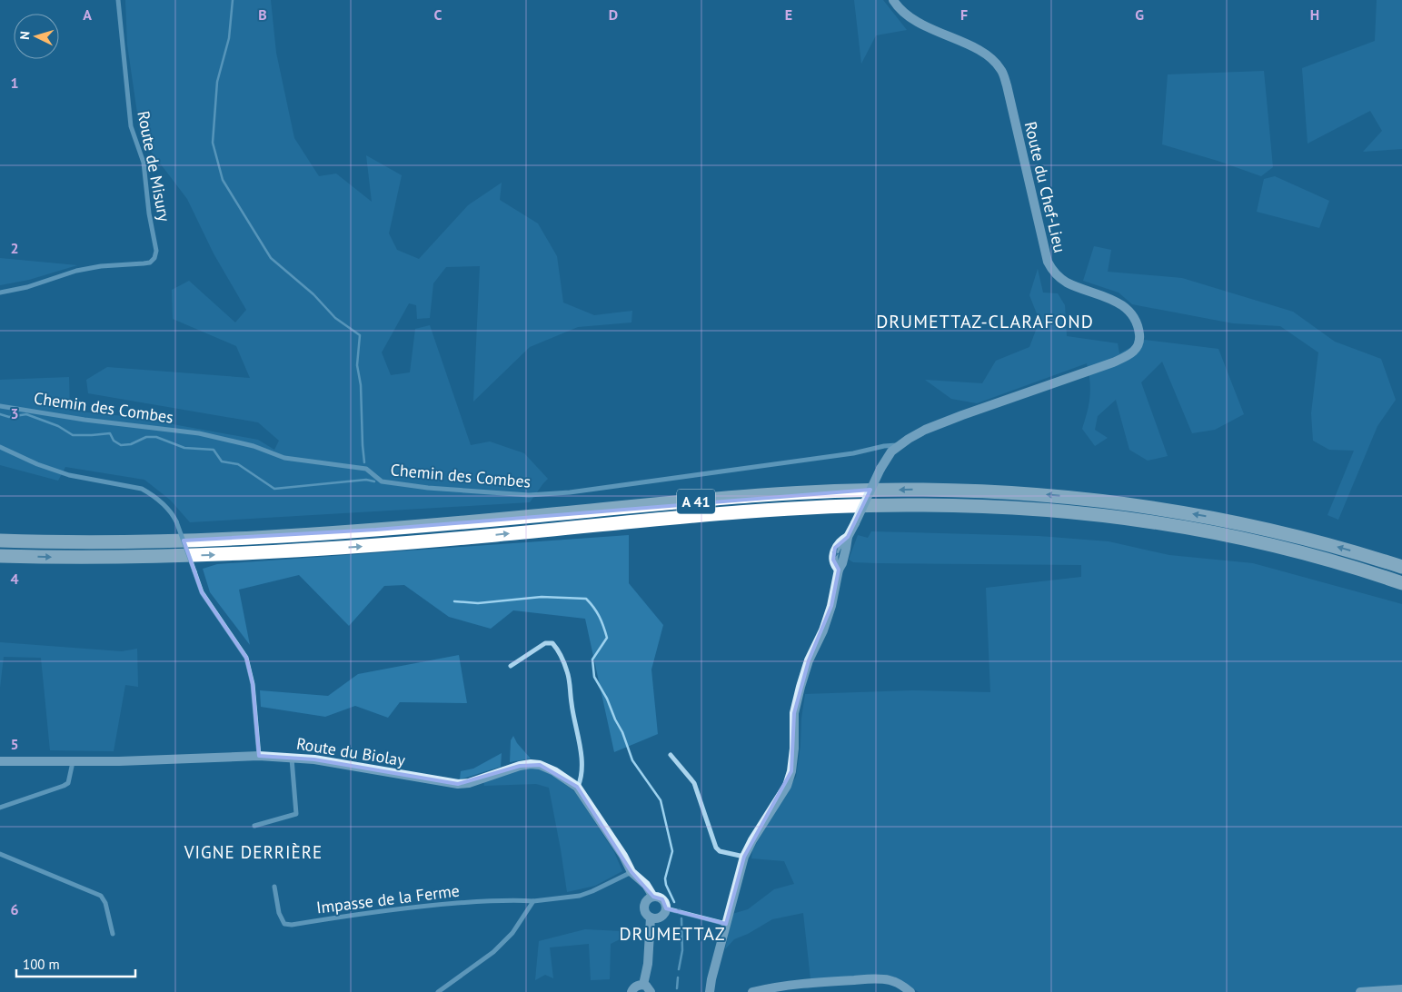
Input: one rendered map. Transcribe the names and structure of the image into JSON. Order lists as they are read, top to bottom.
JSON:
{
  "streets": {
    "highway": ["A 41"],
    "main road": ["Route du Chef-Lieu", "Route du Biolay"],
    "street": ["Route de Misury", "Chemin des Combes", "Impasse de la Ferme"]
  },
  "crossings": [
    ["Route du Chef-Lieu", "Chemin des Combes"]
  ],
  "districts": ["DRUMETTAZ-CLARAFOND", "VIGNE DERRIÈRE", "DRUMETTAZ"],
  "scale_bar": "100 m",
  "north": "left",
  "grid": {
    "columns": [
      "A",
      "B",
      "C",
      "D",
      "E",
      "F",
      "G",
      "H"
    ],
    "rows": [
      "1",
      "2",
      "3",
      "4",
      "5",
      "6"
    ]
  }
}
